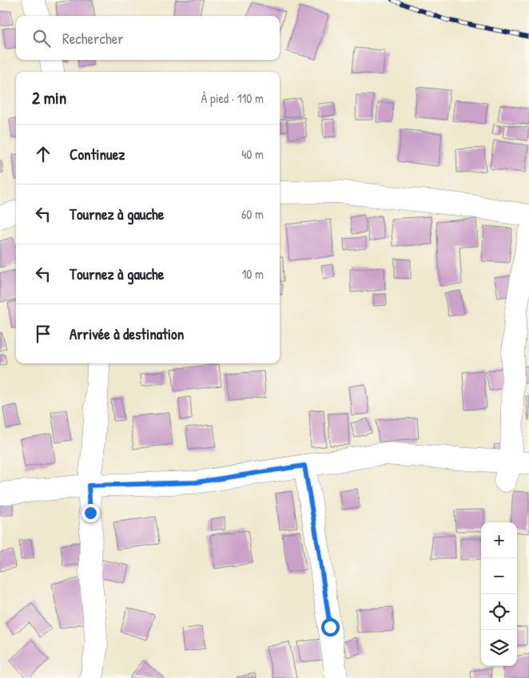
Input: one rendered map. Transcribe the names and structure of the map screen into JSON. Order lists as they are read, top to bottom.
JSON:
{
  "page": {
    "search": "Rechercher",
    "heading": ["2 min", "À pied · 110 m"],
    "list": [
      ["Continuez", "40 m"],
      ["Tournez à gauche", "60 m"],
      ["Tournez à gauche", "10 m"],
      "Arrivée à destination"
    ],
    "map_buttons": ["+", "−"]
  }
}
